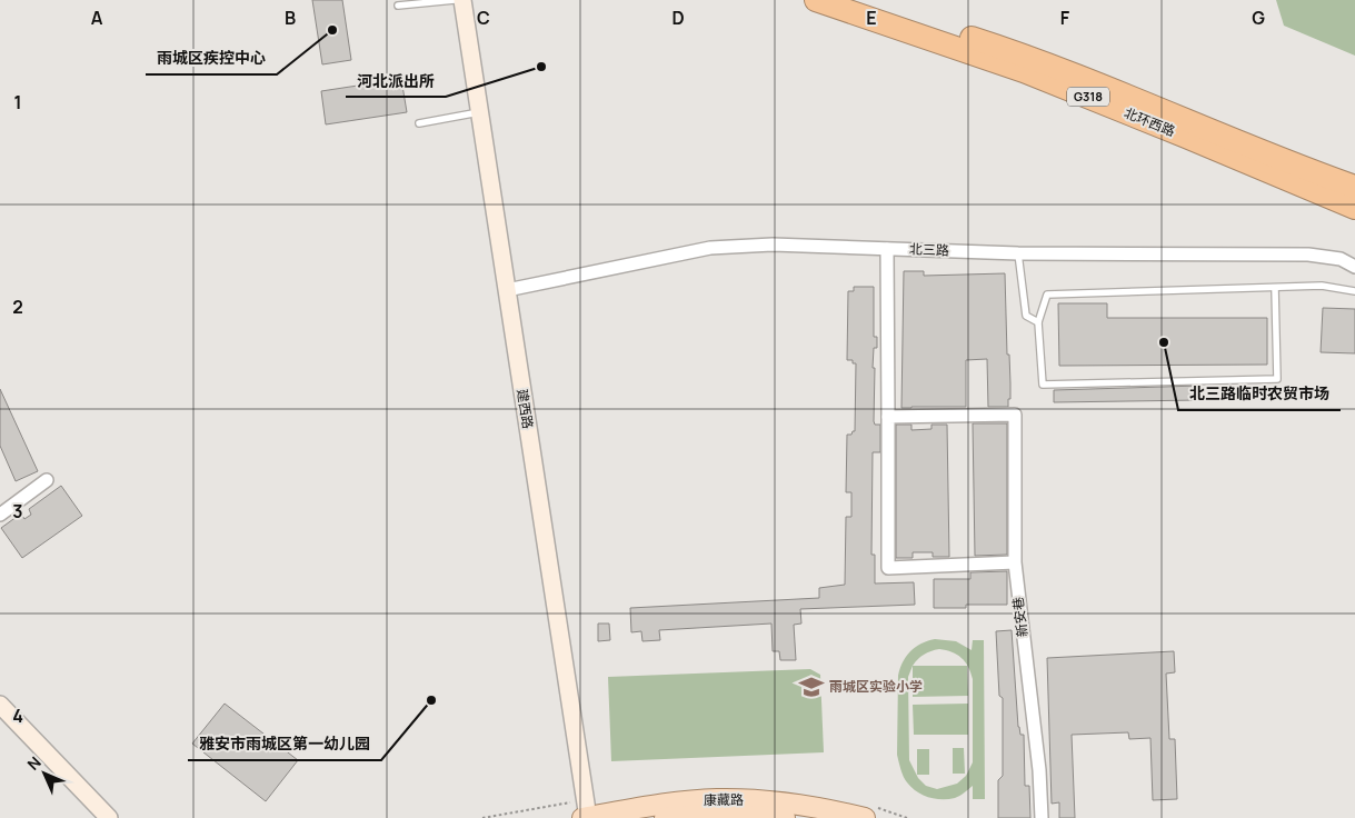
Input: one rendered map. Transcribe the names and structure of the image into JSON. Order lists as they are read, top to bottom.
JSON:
{
  "streets": {
    "highway": ["G318", "北环西路"],
    "main road": ["康藏路"],
    "street": ["北三路", "建西路", "新安巷"]
  },
  "crossings": [
    ["北三路", "建西路"],
    ["建西路", "康藏路"]
  ],
  "places": {
    "other": [
      "雨城区疾控中心",
      "河北派出所",
      "北三路临时农贸市场",
      "雅安市雨城区第一幼儿园"
    ],
    "school or university": ["雨城区实验小学"]
  },
  "north": "top left",
  "grid": {
    "columns": [
      "A",
      "B",
      "C",
      "D",
      "E",
      "F",
      "G"
    ],
    "rows": [
      "1",
      "2",
      "3",
      "4"
    ]
  }
}
